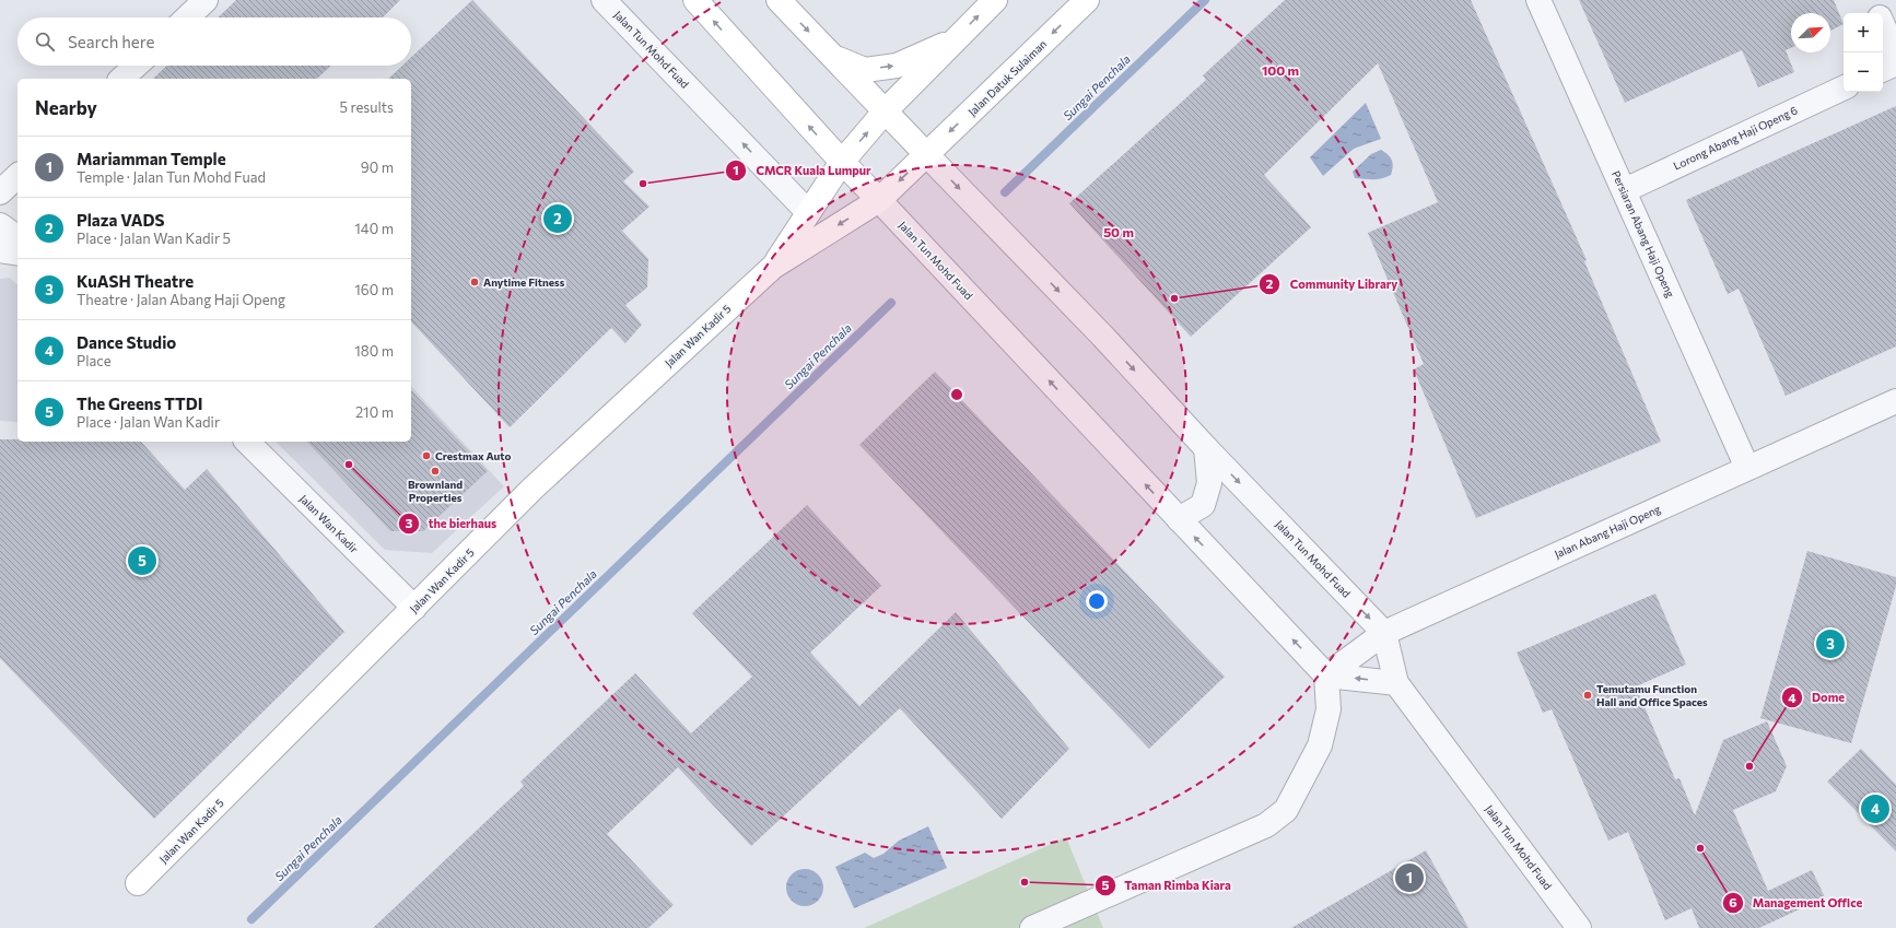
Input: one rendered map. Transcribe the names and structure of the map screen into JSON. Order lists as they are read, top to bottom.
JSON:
{
  "streets": {
    "main road": ["Jalan Tun Mohd Fuad", "Jalan Datuk Sulaiman", "Jalan Wan Kadir 5"],
    "street": [
      "Lorong Abang Haji Openg 6",
      "Persiaran Abang Haji Openg",
      "Jalan Wan Kadir",
      "Jalan Abang Haji Openg"
    ]
  },
  "crossings": [
    ["Jalan Tun Mohd Fuad", "Jalan Datuk Sulaiman"],
    ["Jalan Tun Mohd Fuad", "Jalan Wan Kadir 5"],
    ["Jalan Tun Mohd Fuad", "Jalan Abang Haji Openg"],
    ["Jalan Datuk Sulaiman", "Jalan Wan Kadir 5"],
    ["Lorong Abang Haji Openg 6", "Persiaran Abang Haji Openg"],
    ["Persiaran Abang Haji Openg", "Jalan Abang Haji Openg"],
    ["Jalan Wan Kadir 5", "Jalan Wan Kadir"]
  ],
  "water": ["Sungai Penchala"],
  "places": [
    "CMCR Kuala Lumpur",
    "Anytime Fitness",
    "Community Library",
    "Crestmax Auto",
    "the bierhaus",
    "Brownland Properties",
    "Temutamu Function Hall and Office Spaces",
    "Dome",
    "Management Office",
    "Taman Rimba Kiara"
  ],
  "north": "top right",
  "page": {
    "map_buttons": ["+", "−"],
    "search": "Search here",
    "heading": ["Nearby", "5 results"],
    "list": [
      {
        "mark": "1",
        "name": "Mariamman Temple",
        "note": "Temple · Jalan Tun Mohd Fuad",
        "value": "90 m"
      },
      {
        "mark": "2",
        "name": "Plaza VADS",
        "note": "Place · Jalan Wan Kadir 5",
        "value": "140 m"
      },
      {
        "mark": "3",
        "name": "KuASH Theatre",
        "note": "Theatre · Jalan Abang Haji Openg",
        "value": "160 m"
      },
      {
        "mark": "4",
        "name": "Dance Studio",
        "note": "Place",
        "value": "180 m"
      },
      {
        "mark": "5",
        "name": "The Greens TTDI",
        "note": "Place · Jalan Wan Kadir",
        "value": "210 m"
      }
    ],
    "pins": [
      "2",
      "5",
      "3",
      "4",
      "1"
    ]
  },
  "rings": ["100 m", "50 m"]
}
